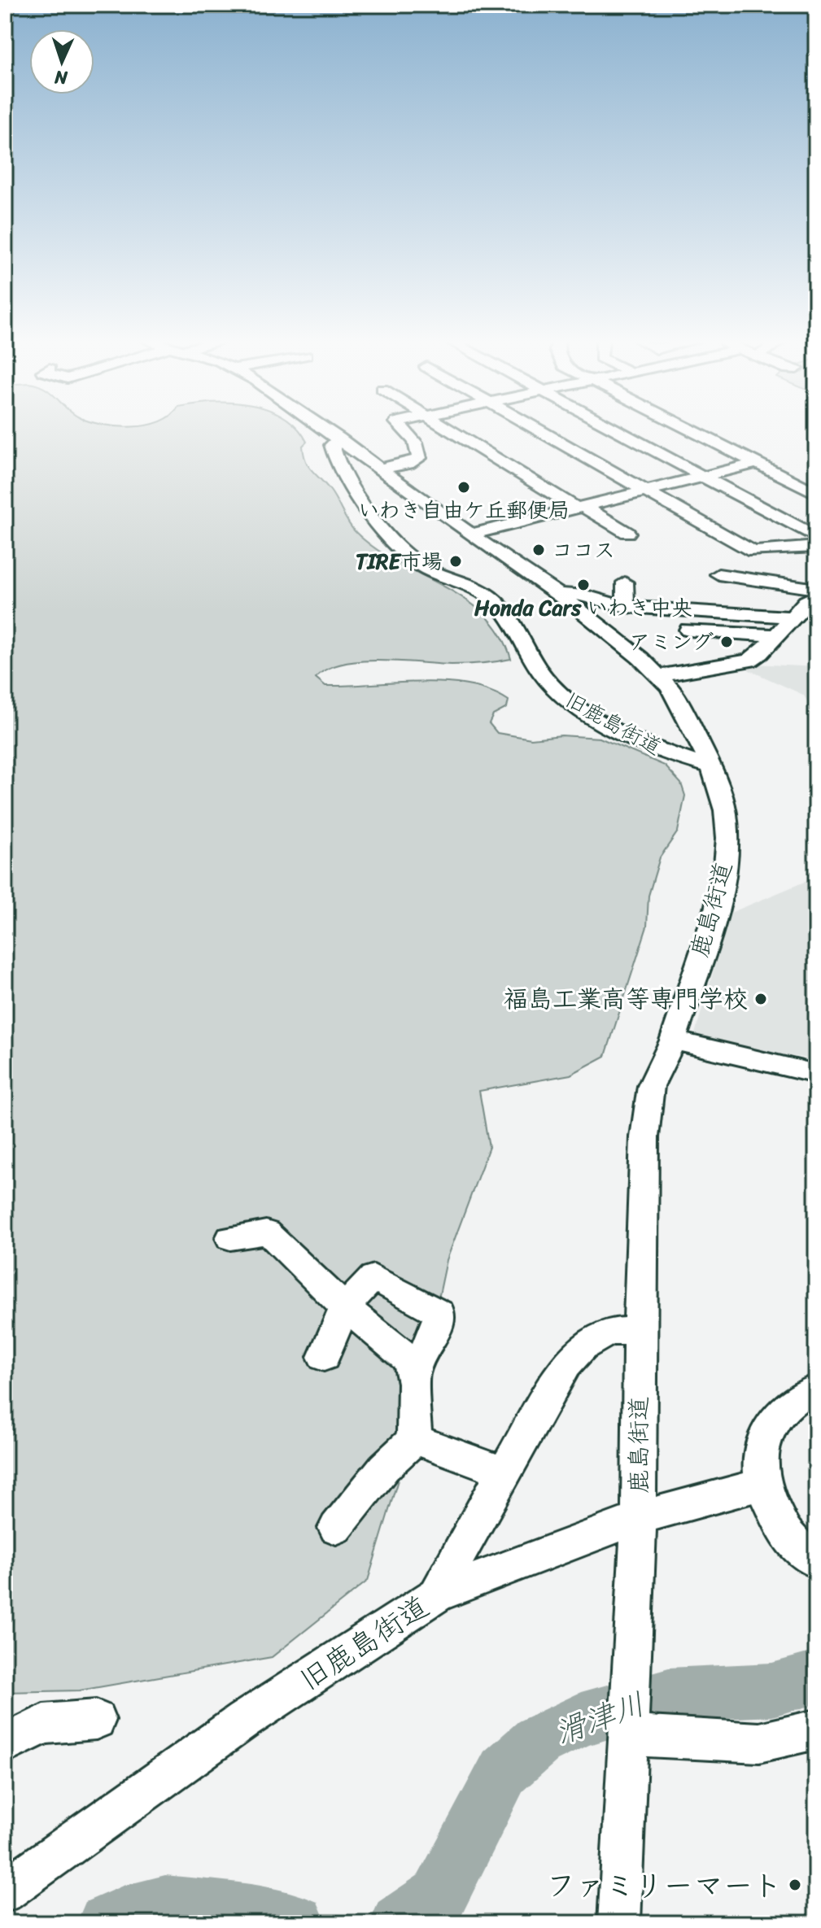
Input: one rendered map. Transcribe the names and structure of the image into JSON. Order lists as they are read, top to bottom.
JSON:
{
  "streets": {
    "street": ["旧鹿島街道", "鹿島街道"]
  },
  "crossings": [
    ["旧鹿島街道", "鹿島街道"]
  ],
  "water": ["滑津川"],
  "places": [
    "いわき自由ケ丘郵便局",
    "ココス",
    "TIRE市場",
    "Honda Cars いわき中央",
    "アミング",
    "福島工業高等専門学校",
    "ファミリーマート"
  ],
  "north": "bottom"
}
